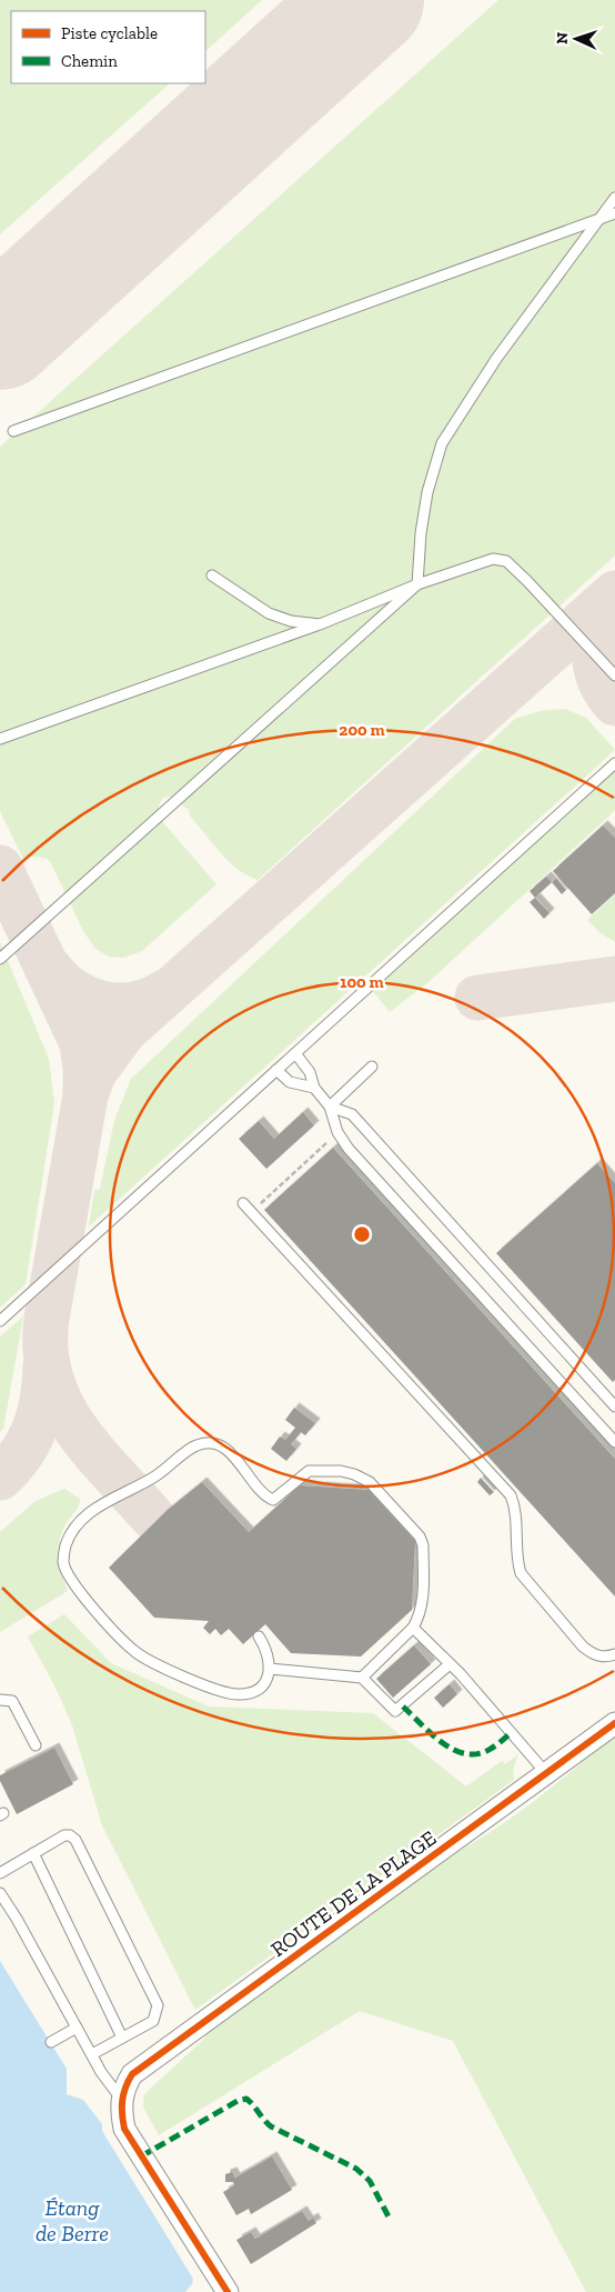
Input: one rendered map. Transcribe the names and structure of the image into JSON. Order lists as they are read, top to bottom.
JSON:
{
  "streets": {
    "street": ["ROUTE DE LA PLAGE"]
  },
  "water": ["Étang de Berre"],
  "legend": ["Piste cyclable", "Chemin"],
  "north": "left",
  "rings": ["200 m", "100 m"]
}
